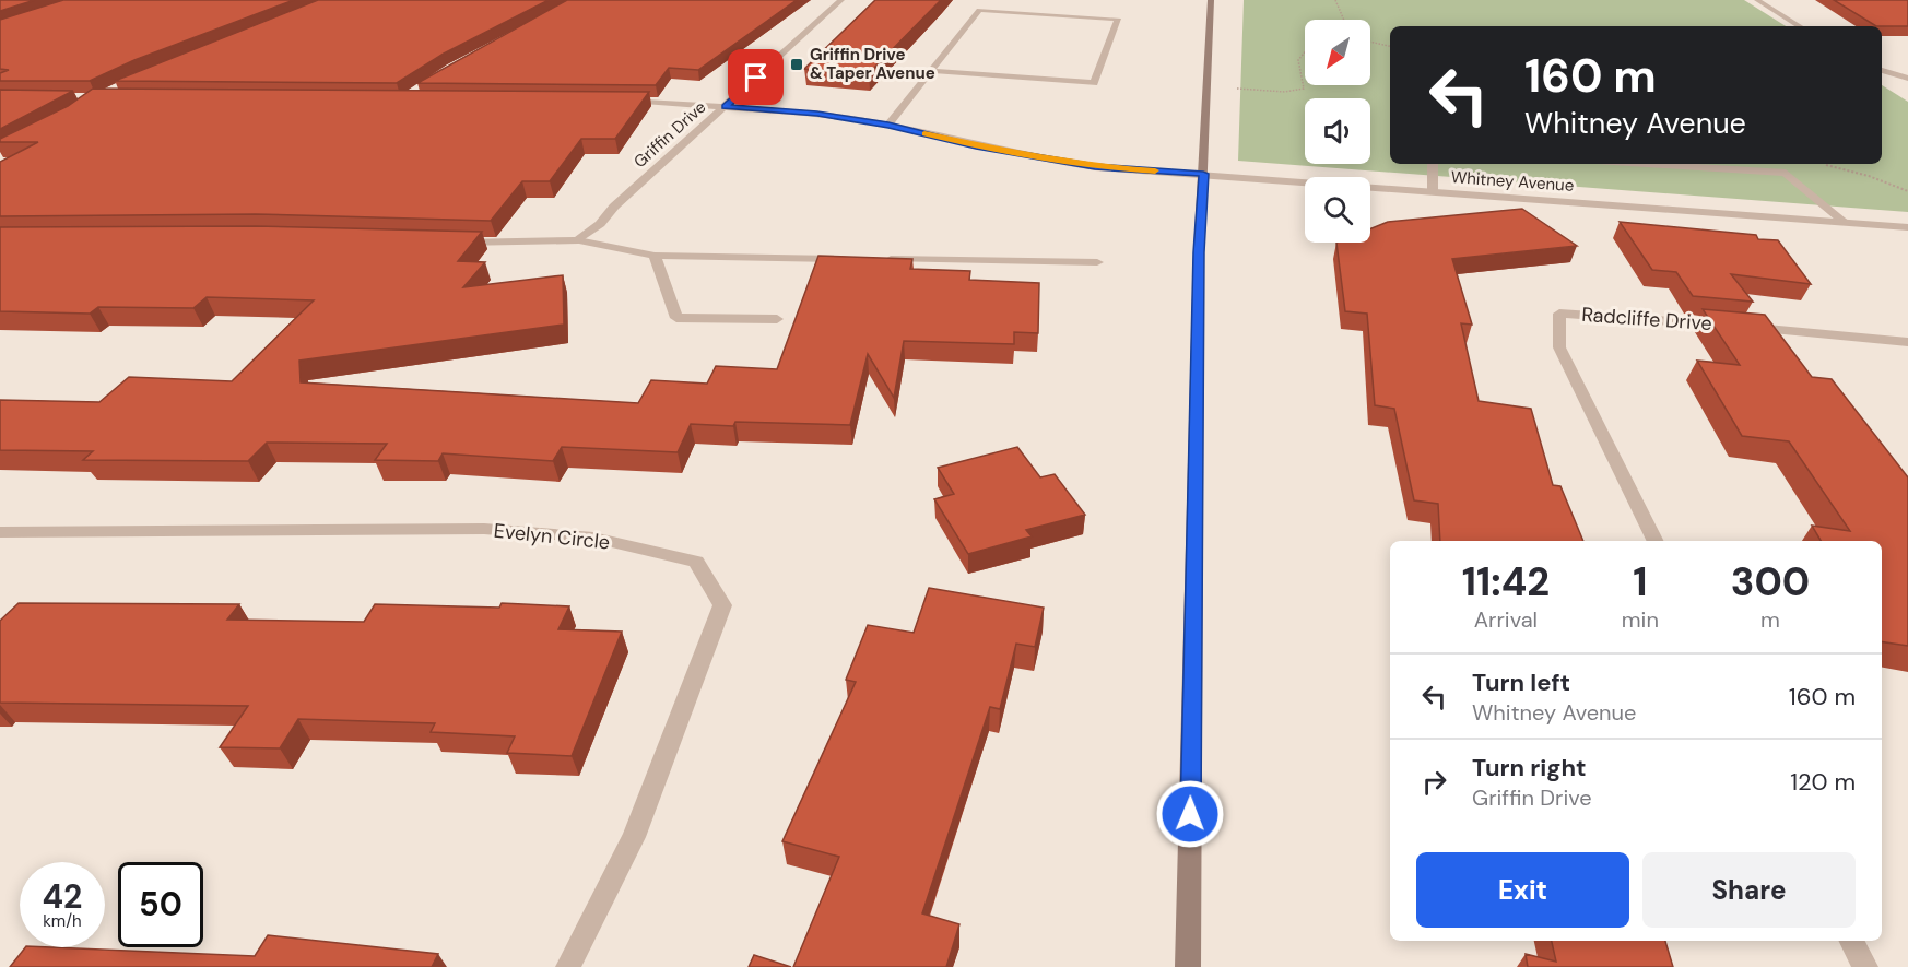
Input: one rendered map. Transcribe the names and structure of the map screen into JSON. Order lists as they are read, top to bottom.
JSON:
{
  "streets": {
    "street": [
      "Griffin Drive",
      "Whitney Avenue",
      "Radcliffe Drive",
      "Evelyn Circle"
    ]
  },
  "crossings": [
    ["Griffin Drive", "Whitney Avenue"]
  ],
  "places": {
    "transit": ["Griffin Drive & Taper Avenue"]
  },
  "north": "bottom left",
  "page": {
    "turn": ["160 m", "Whitney Avenue"],
    "eta": [
      "11:42",
      "Arrival",
      "1",
      "min",
      "300",
      "m"
    ],
    "list": [
      {
        "name": "Turn left",
        "note": "Whitney Avenue",
        "value": "160 m"
      },
      {
        "name": "Turn right",
        "note": "Griffin Drive",
        "value": "120 m"
      }
    ],
    "buttons": ["Exit", "Share"],
    "speed": "42 km/h",
    "limit": "50"
  }
}
